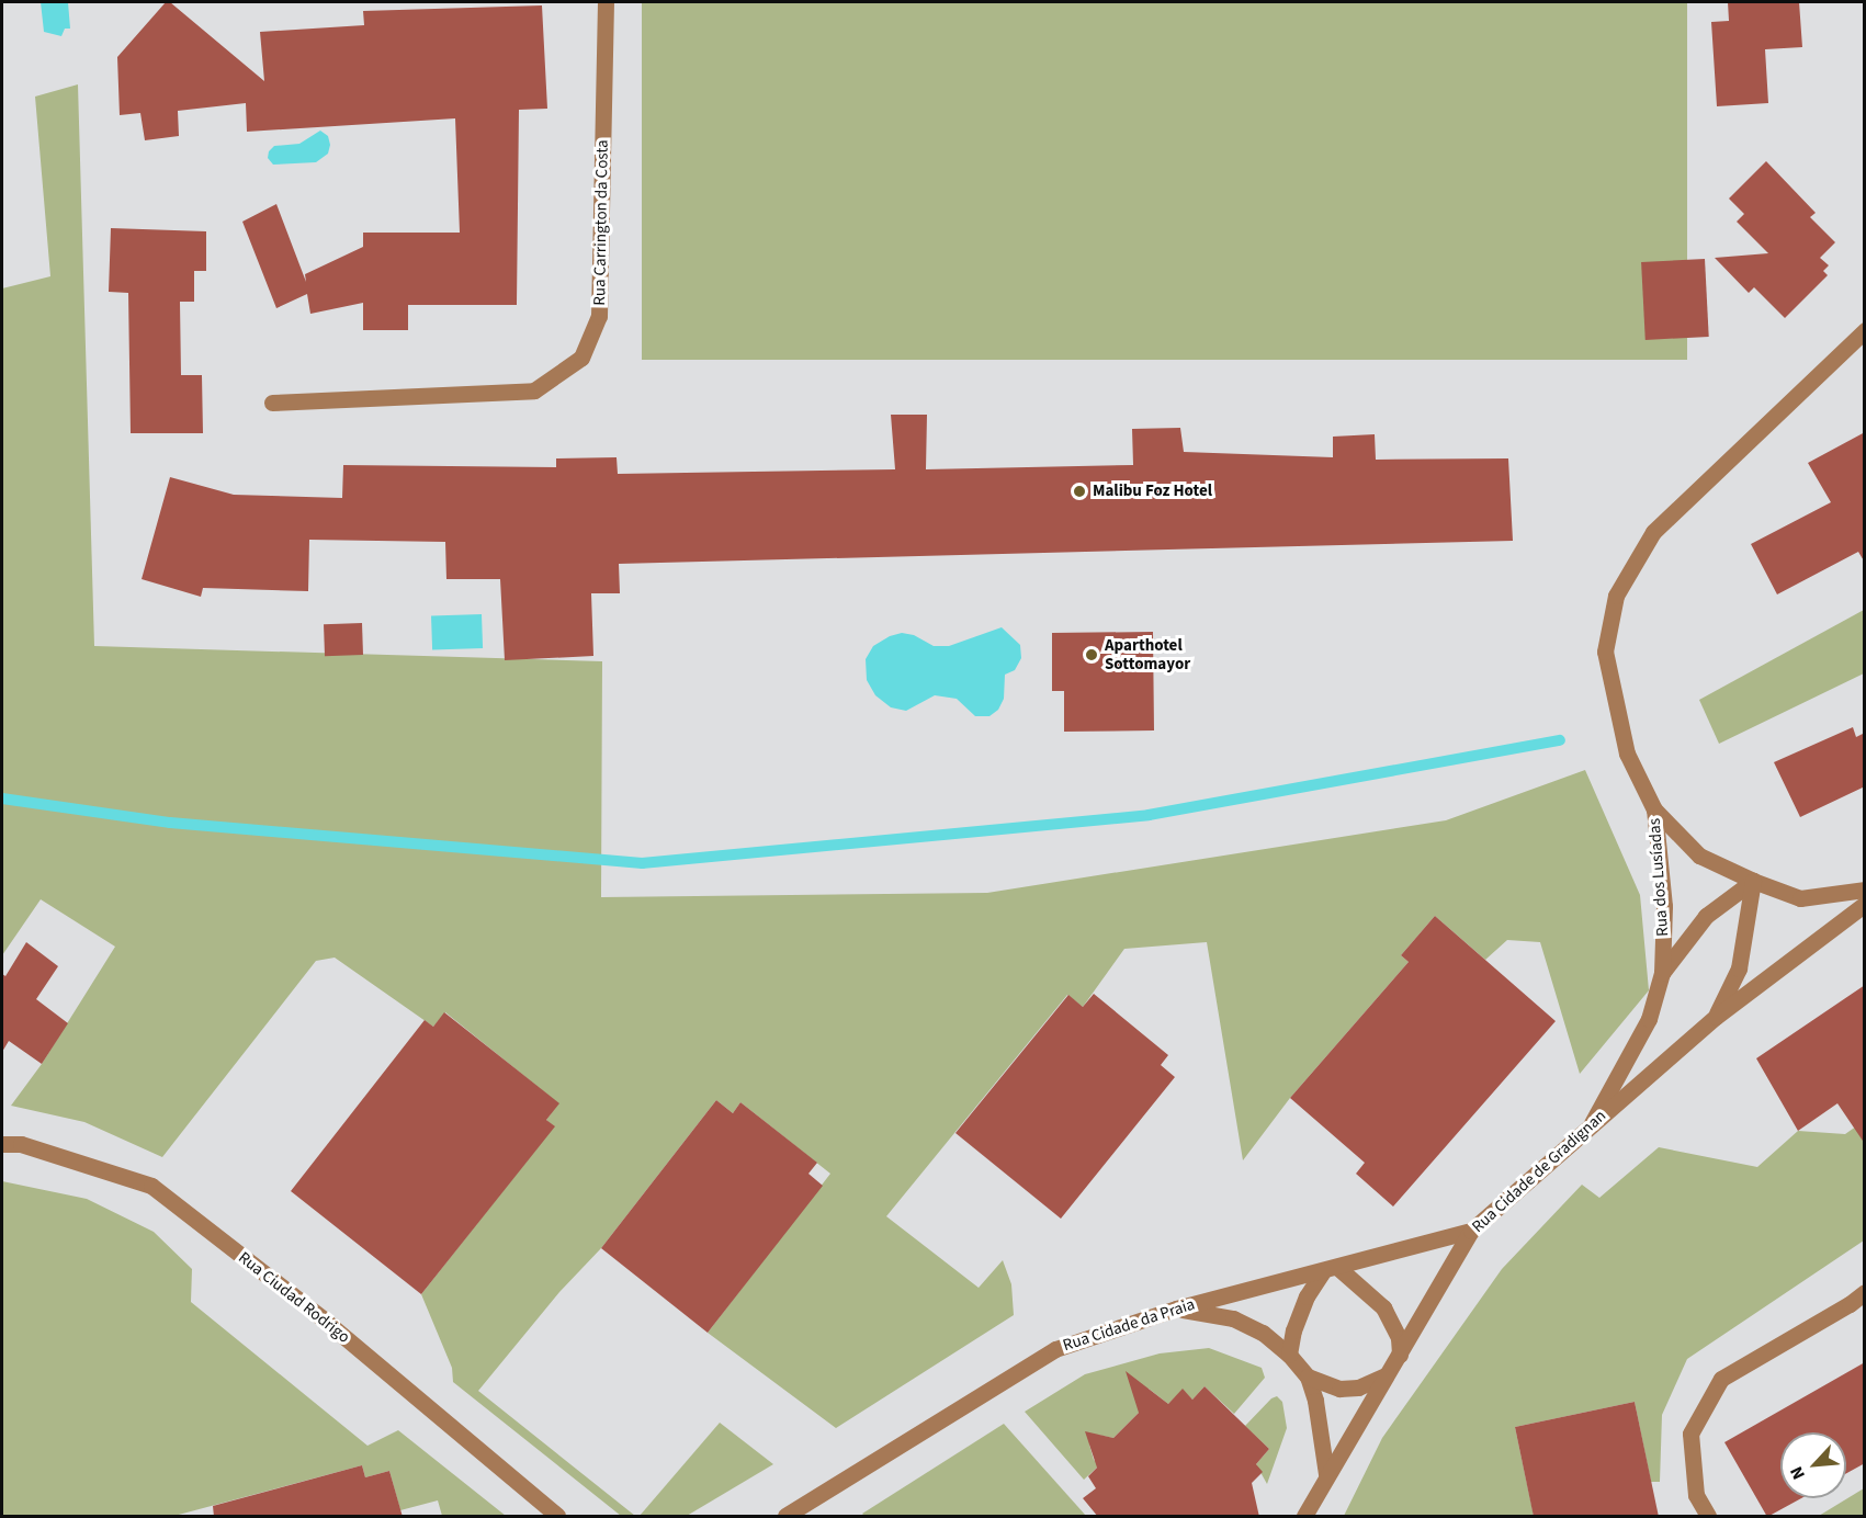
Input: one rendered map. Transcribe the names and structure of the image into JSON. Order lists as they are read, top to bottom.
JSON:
{
  "streets": {
    "street": [
      "Rua Carrington da Costa",
      "Rua dos Lusíadas",
      "Rua Cidade de Gradignan",
      "Rua Ciudad Rodrigo",
      "Rua Cidade da Praia"
    ]
  },
  "crossings": [
    ["Rua dos Lusíadas", "Rua Cidade de Gradignan"],
    ["Rua Cidade de Gradignan", "Rua Cidade da Praia"]
  ],
  "places": ["Malibu Foz Hotel", "Aparthotel Sottomayor"],
  "north": "bottom left"
}
